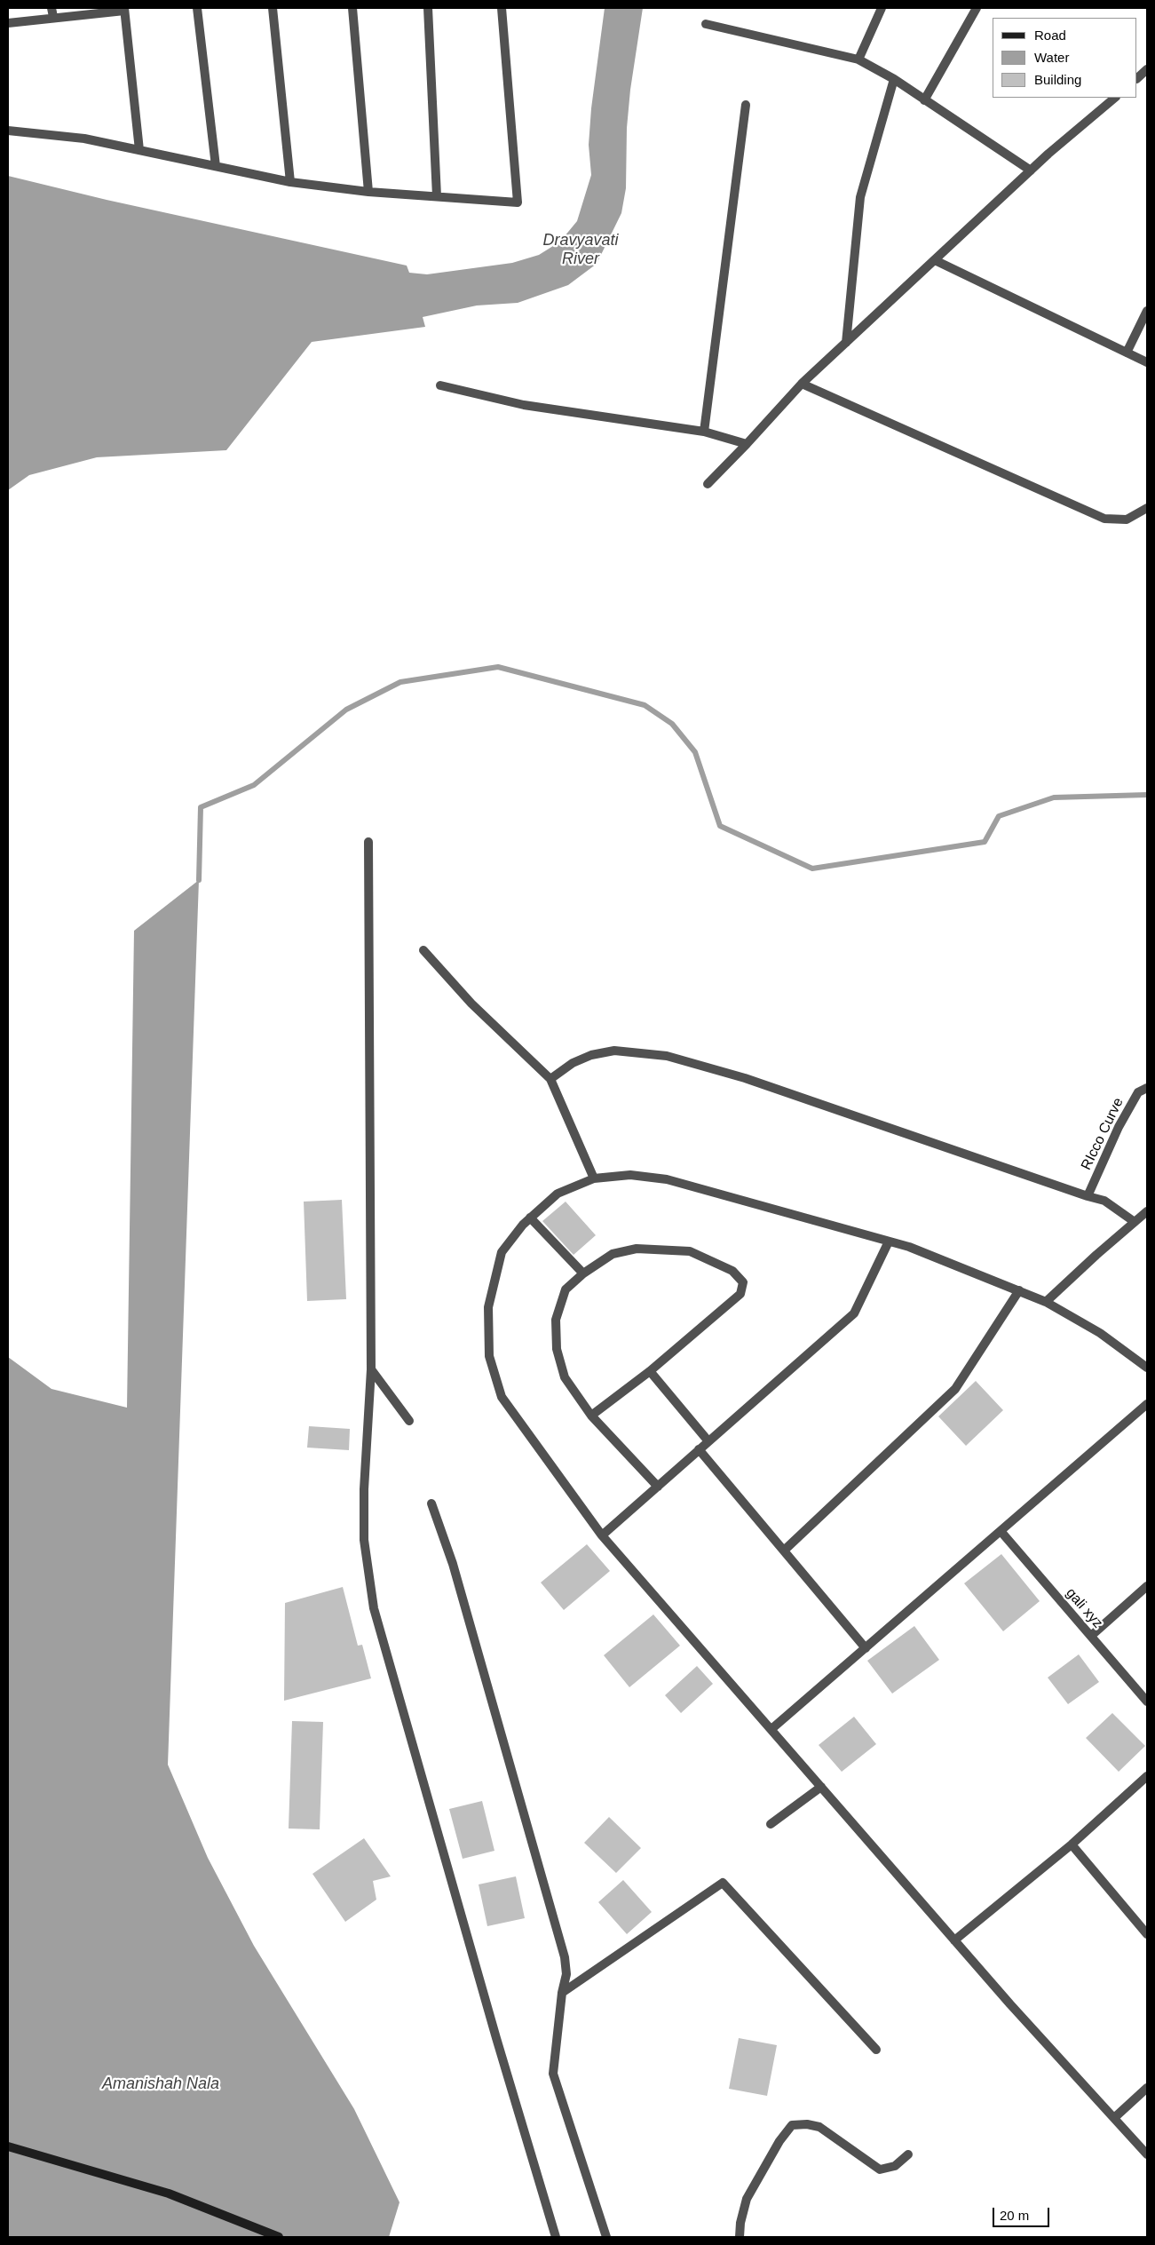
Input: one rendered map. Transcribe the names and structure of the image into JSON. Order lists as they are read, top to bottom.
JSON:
{
  "streets": {
    "street": ["RIcco Curve", "gali xyz"]
  },
  "water": ["Dravyavati River", "Amanishah Nala"],
  "legend": ["Road", "Water", "Building"],
  "scale_bar": "20 m"
}
